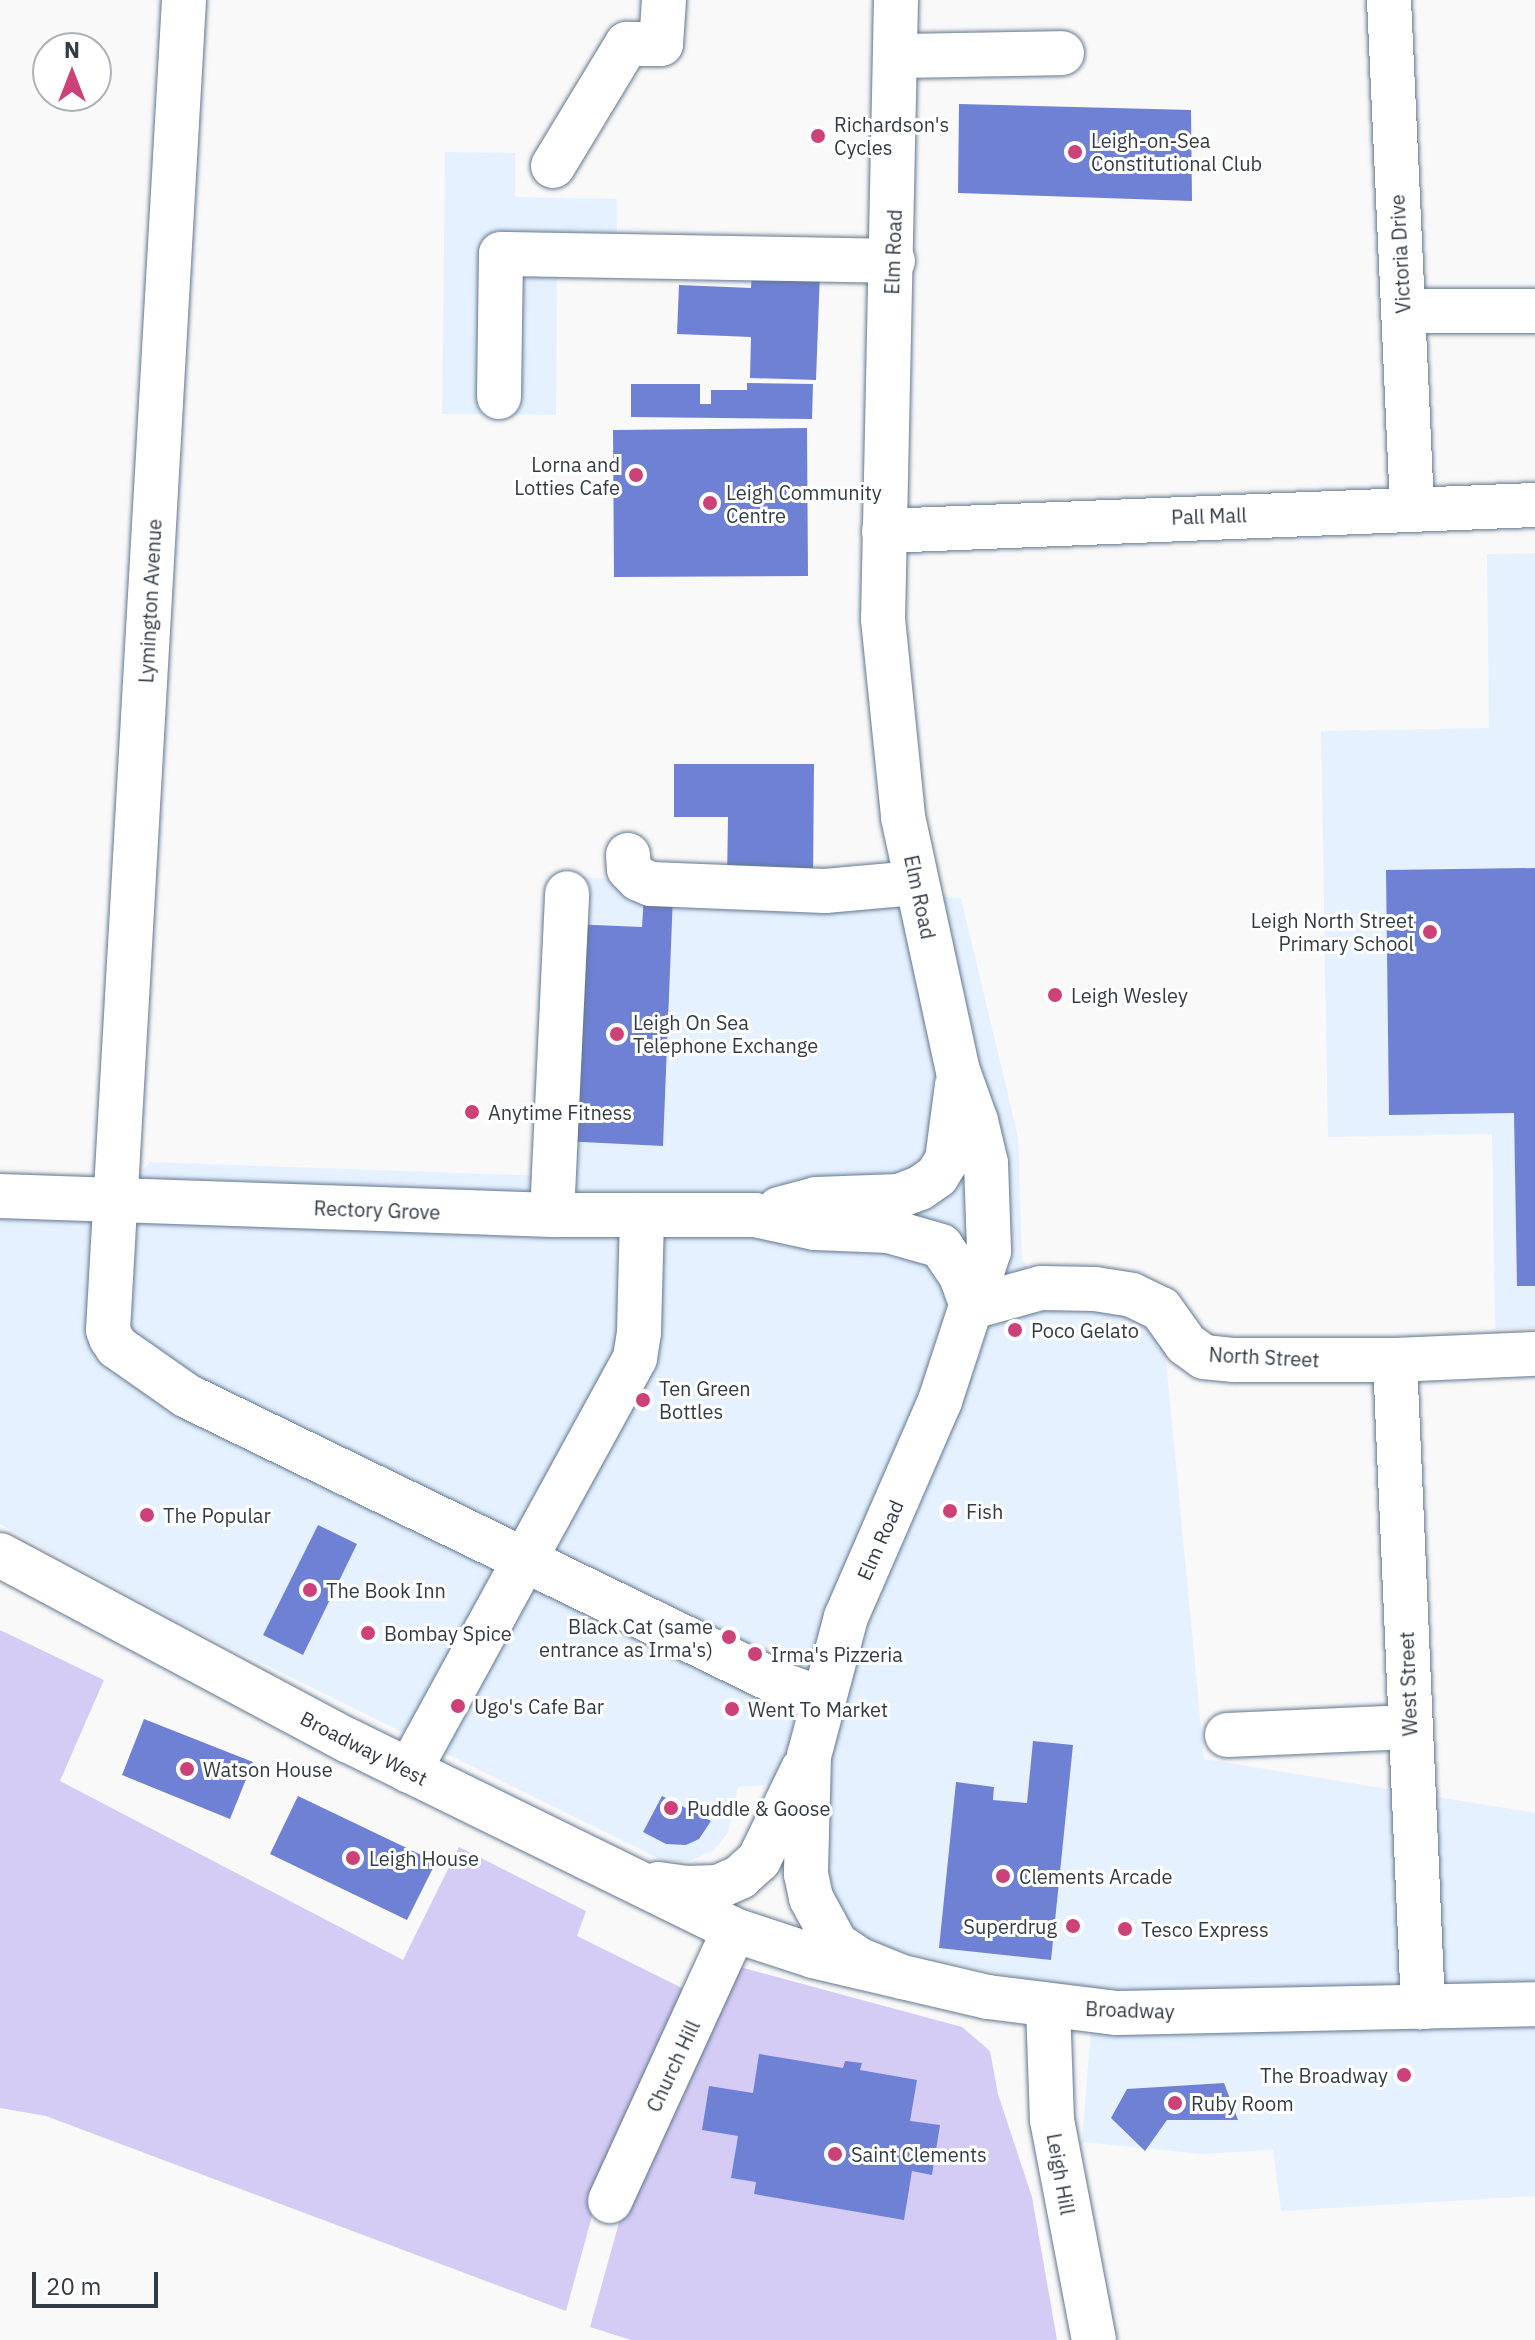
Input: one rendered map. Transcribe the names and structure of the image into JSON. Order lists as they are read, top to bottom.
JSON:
{
  "streets": {
    "street": [
      "Elm Road",
      "Victoria Drive",
      "Pall Mall",
      "Lymington Avenue",
      "Rectory Grove",
      "North Street",
      "West Street",
      "Broadway West",
      "Broadway",
      "Church Hill",
      "Leigh Hill"
    ]
  },
  "crossings": [
    ["Elm Road", "Pall Mall"],
    ["Elm Road", "Lymington Avenue"],
    ["Elm Road", "Rectory Grove"],
    ["Elm Road", "North Street"],
    ["Elm Road", "Broadway West"],
    ["Elm Road", "Broadway"],
    ["Victoria Drive", "Pall Mall"],
    ["Lymington Avenue", "Rectory Grove"],
    ["Rectory Grove", "North Street"],
    ["North Street", "West Street"],
    ["West Street", "Broadway"],
    ["Broadway West", "Broadway"],
    ["Broadway West", "Church Hill"],
    ["Broadway", "Church Hill"],
    ["Broadway", "Leigh Hill"]
  ],
  "places": [
    "Richardson's Cycles",
    "Leigh-on-Sea Constitutional Club",
    "Lorna and Lotties Cafe",
    "Leigh Community Centre",
    "Leigh North Street Primary School",
    "Leigh Wesley",
    "Leigh On Sea Telephone Exchange",
    "Anytime Fitness",
    "Poco Gelato",
    "Ten Green Bottles",
    "Fish",
    "The Popular",
    "The Book Inn",
    "Bombay Spice",
    "Black Cat (same entrance as Irma's)",
    "Irma's Pizzeria",
    "Ugo's Cafe Bar",
    "Went To Market",
    "Watson House",
    "Puddle & Goose",
    "Leigh House",
    "Clements Arcade",
    "Superdrug",
    "Tesco Express",
    "The Broadway",
    "Ruby Room",
    "Saint Clements"
  ],
  "scale_bar": "20 m",
  "north": "top"
}
